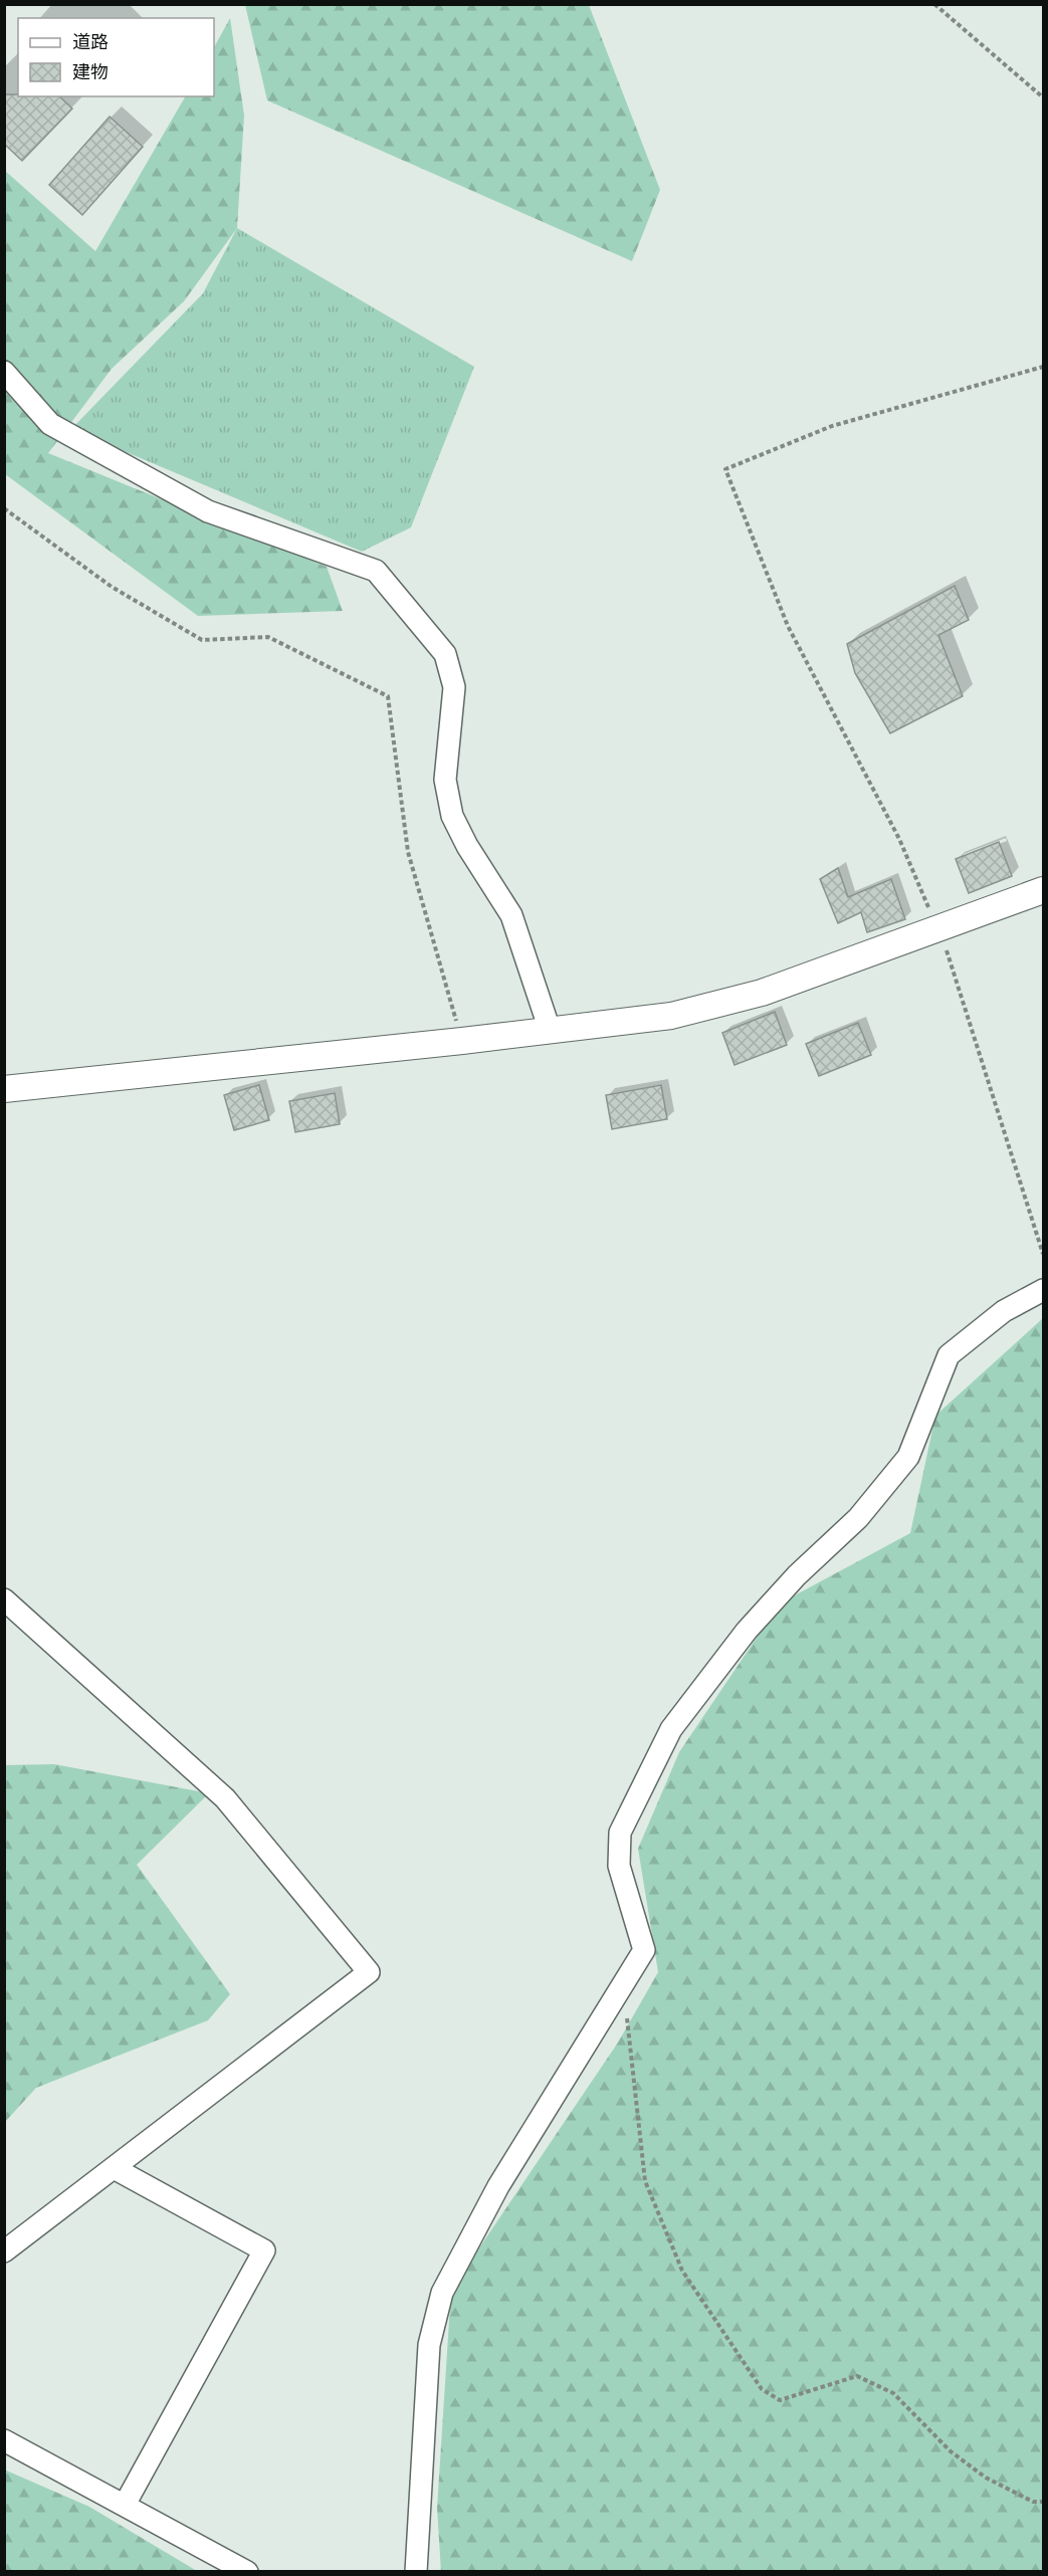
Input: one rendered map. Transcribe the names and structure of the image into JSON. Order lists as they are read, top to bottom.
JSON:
{
  "legend": ["道路", "建物"]
}
